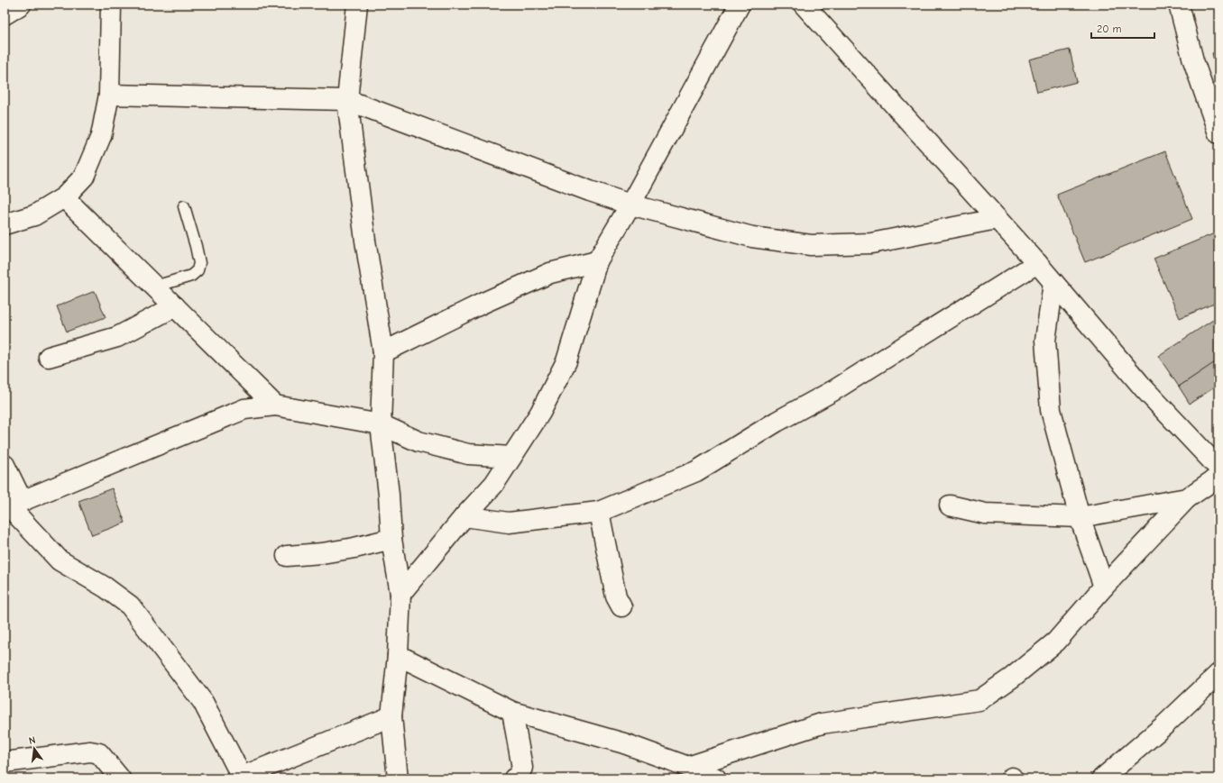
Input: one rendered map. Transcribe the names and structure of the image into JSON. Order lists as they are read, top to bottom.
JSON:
{
  "scale_bar": "20 m",
  "north": "top"
}
